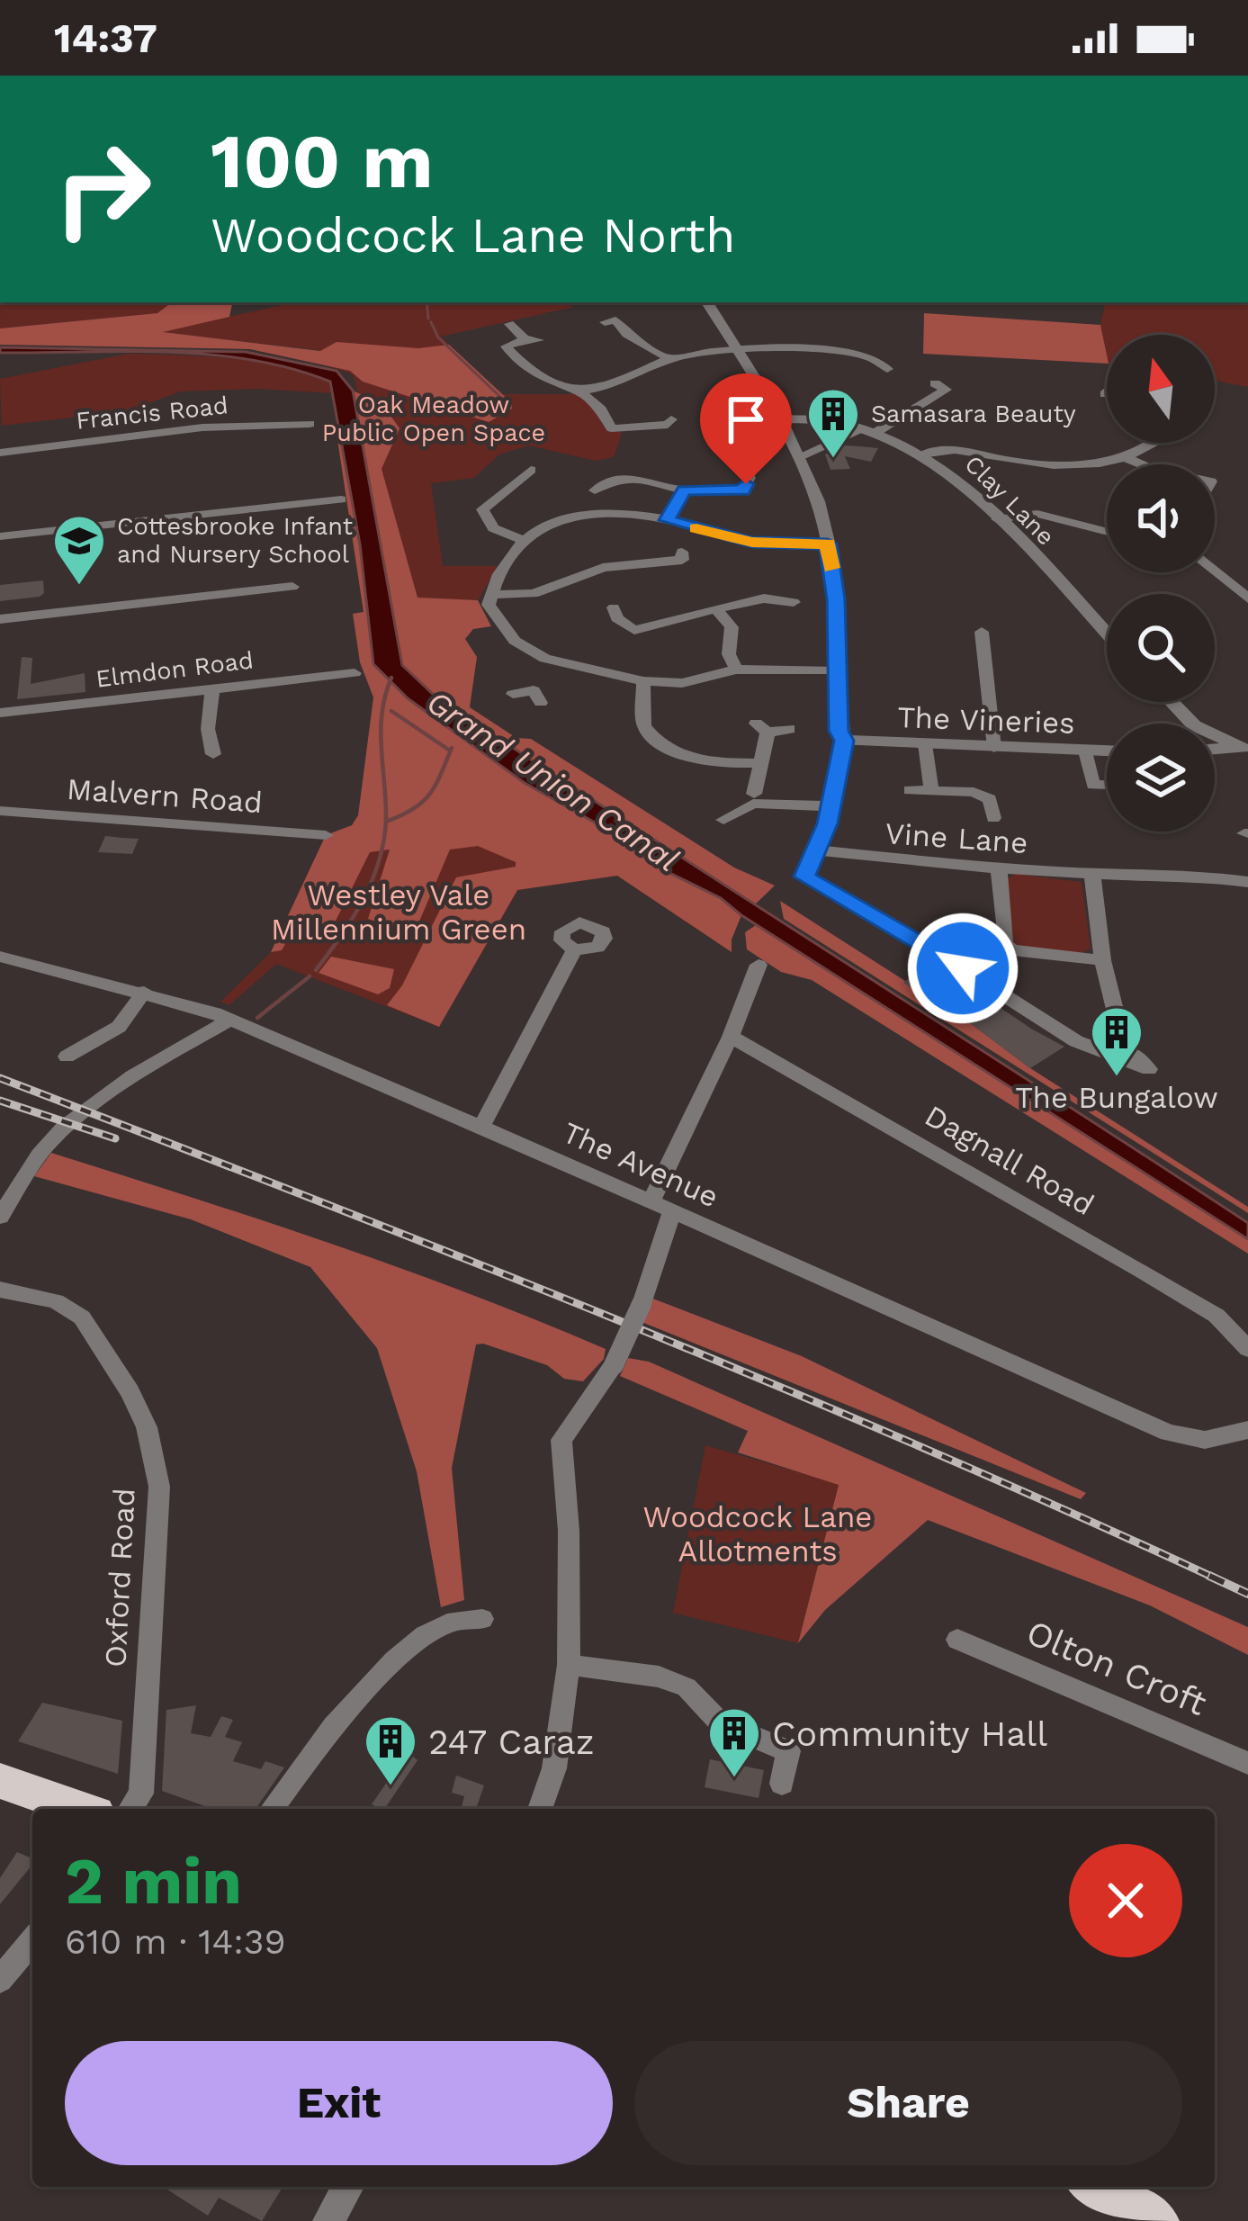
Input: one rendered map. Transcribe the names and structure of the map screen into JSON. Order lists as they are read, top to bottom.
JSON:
{
  "streets": {
    "street": [
      "Francis Road",
      "Clay Lane",
      "Elmdon Road",
      "The Vineries",
      "Malvern Road",
      "Vine Lane",
      "Dagnall Road",
      "The Avenue",
      "Oxford Road",
      "Olton Croft"
    ]
  },
  "water": ["Grand Union Canal"],
  "parks": ["Oak Meadow Public Open Space", "Westley Vale Millennium Green", "Woodcock Lane Allotments"],
  "places": {
    "building": [
      "Samasara Beauty",
      "The Bungalow",
      "Community Hall",
      "247 Caraz"
    ],
    "school or university": ["Cottesbrooke Infant and Nursery School"]
  },
  "north": "top",
  "page": {
    "status": "14:37",
    "turn": ["100 m", "Woodcock Lane North"],
    "heading": ["2 min", "610 m · 14:39"],
    "buttons": ["Exit", "Share"]
  }
}
